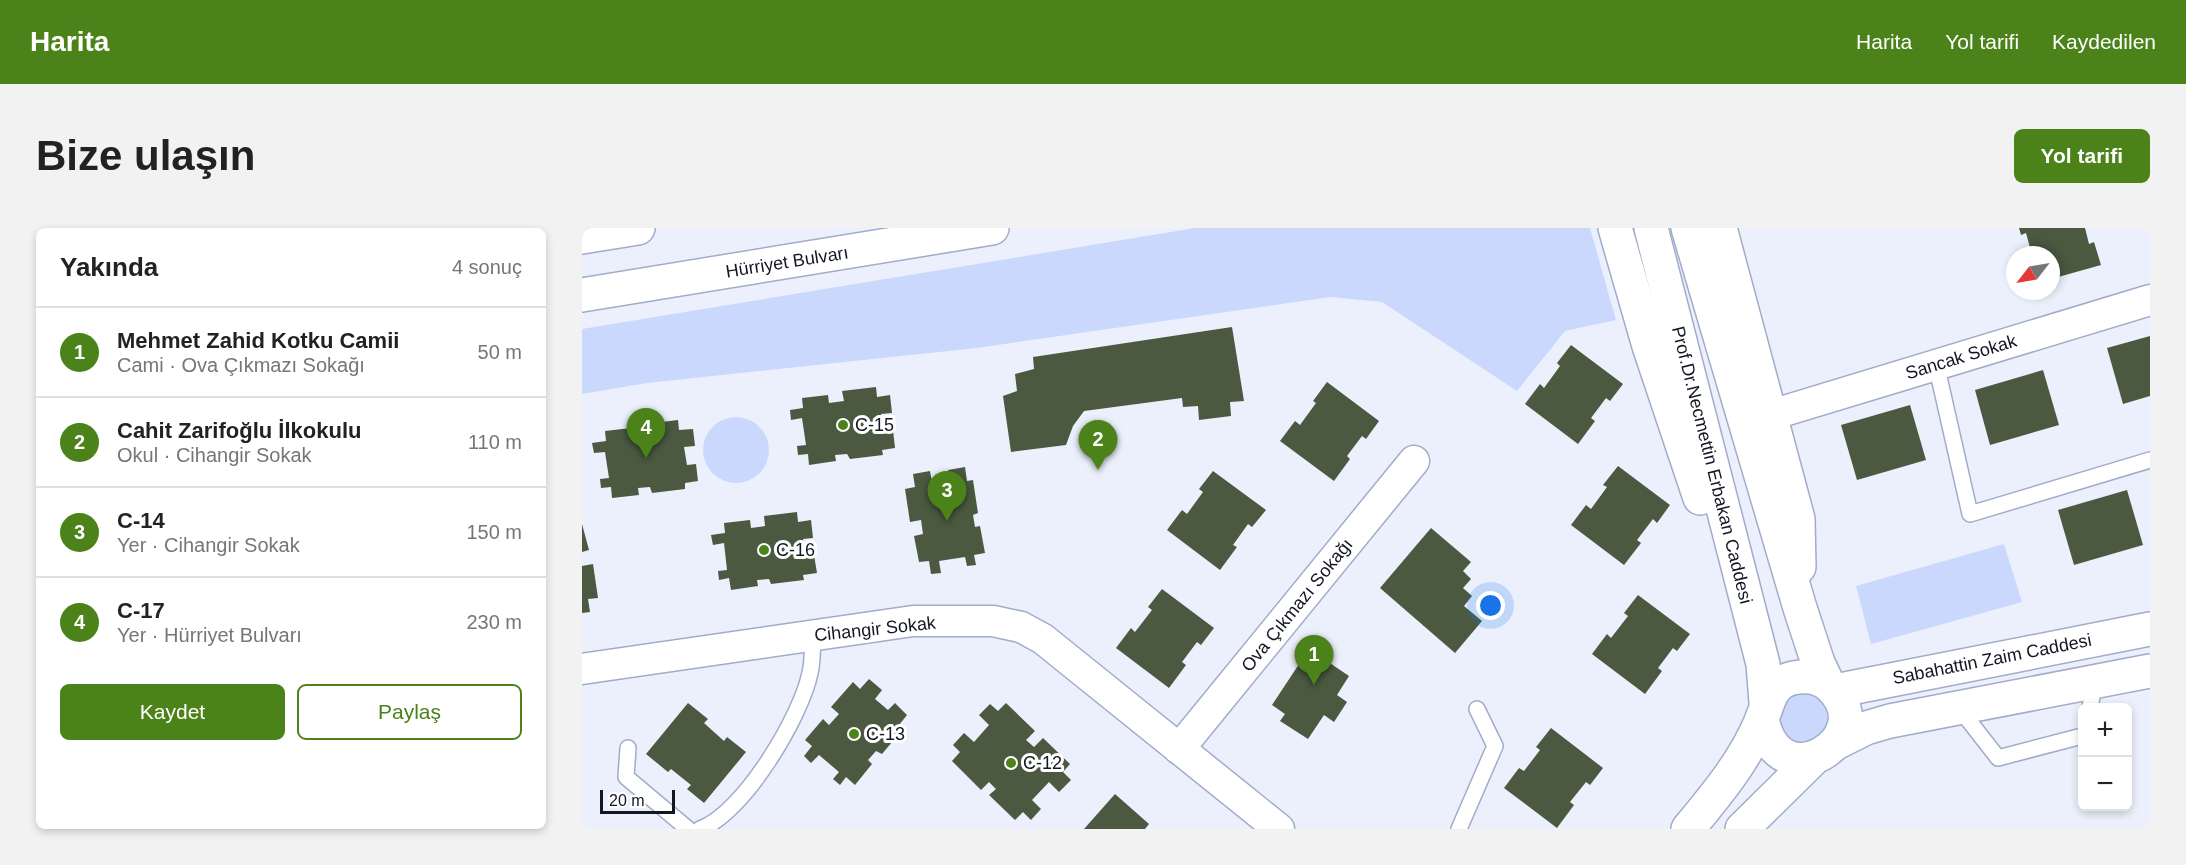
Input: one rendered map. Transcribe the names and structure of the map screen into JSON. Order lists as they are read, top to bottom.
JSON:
{
  "streets": {
    "main road": ["Hürriyet Bulvarı", "Prof.Dr.Necmettin Erbakan Caddesi", "Sabahattin Zaim Caddesi"],
    "street": ["Sancak Sokak", "Ova Çıkmazı Sokağı", "Cihangir Sokak"]
  },
  "crossings": [
    ["Prof.Dr.Necmettin Erbakan Caddesi", "Sabahattin Zaim Caddesi"],
    ["Ova Çıkmazı Sokağı", "Cihangir Sokak"]
  ],
  "places": [
    "C-15",
    "C-16",
    "C-13",
    "C-12"
  ],
  "scale_bar": "20 m",
  "north": "bottom left",
  "page": {
    "header": "Harita",
    "nav": ["Harita", "Yol tarifi", "Kaydedilen"],
    "buttons": [
      "Yol tarifi",
      ["Kaydet", "Paylaş"]
    ],
    "title": "Bize ulaşın",
    "heading": ["Yakında", "4 sonuç"],
    "list": [
      {
        "mark": "1",
        "name": "Mehmet Zahid Kotku Camii",
        "note": "Cami · Ova Çıkmazı Sokağı",
        "value": "50 m"
      },
      {
        "mark": "2",
        "name": "Cahit Zarifoğlu İlkokulu",
        "note": "Okul · Cihangir Sokak",
        "value": "110 m"
      },
      {
        "mark": "3",
        "name": "C-14",
        "note": "Yer · Cihangir Sokak",
        "value": "150 m"
      },
      {
        "mark": "4",
        "name": "C-17",
        "note": "Yer · Hürriyet Bulvarı",
        "value": "230 m"
      }
    ],
    "pins": [
      "4",
      "2",
      "3",
      "1"
    ],
    "map_buttons": ["+", "−"],
    "scale": "20 m"
  }
}
